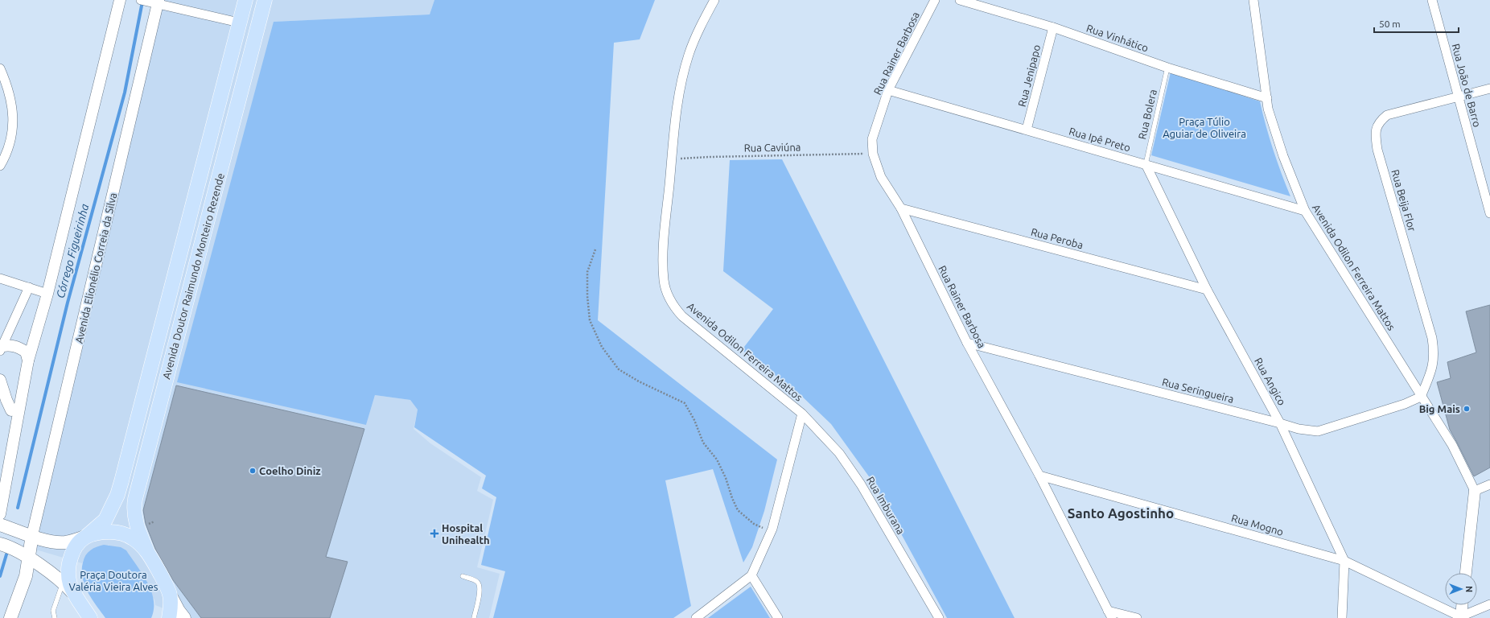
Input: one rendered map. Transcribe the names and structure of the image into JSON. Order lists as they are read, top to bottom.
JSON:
{
  "streets": {
    "main road": ["Avenida Doutor Raimundo Monteiro Rezende"],
    "street": [
      "Rua Vinhático",
      "Rua Rainer Barbosa",
      "Rua Jenipapo",
      "Rua João de Barro",
      "Rua Ipê Preto",
      "Rua Beija Flor",
      "Rua Peroba",
      "Avenida Odilon Ferreira Mattos",
      "Avenida Elionélio Correia da Silva",
      "Rua Angico",
      "Rua Seringueira",
      "Rua Imburana",
      "Rua Mogno"
    ],
    "lane": ["Rua Bolera"],
    "path": ["Rua Caviúna"]
  },
  "crossings": [
    ["Rua Vinhático", "Rua Jenipapo"],
    ["Rua Vinhático", "Rua Bolera"],
    ["Rua Vinhático", "Avenida Odilon Ferreira Mattos"],
    ["Rua Rainer Barbosa", "Rua Ipê Preto"],
    ["Rua Rainer Barbosa", "Rua Caviúna"],
    ["Rua Rainer Barbosa", "Rua Peroba"],
    ["Rua Rainer Barbosa", "Rua Seringueira"],
    ["Rua Rainer Barbosa", "Rua Mogno"],
    ["Rua Jenipapo", "Rua Ipê Preto"],
    ["Rua João de Barro", "Rua Beija Flor"],
    ["Rua Bolera", "Rua Ipê Preto"],
    ["Rua Bolera", "Rua Angico"],
    ["Rua Ipê Preto", "Avenida Odilon Ferreira Mattos"],
    ["Rua Ipê Preto", "Rua Angico"],
    ["Rua Caviúna", "Avenida Odilon Ferreira Mattos"],
    ["Rua Beija Flor", "Avenida Odilon Ferreira Mattos"],
    ["Rua Beija Flor", "Rua Seringueira"],
    ["Rua Peroba", "Rua Angico"],
    ["Avenida Odilon Ferreira Mattos", "Rua Seringueira"],
    ["Avenida Odilon Ferreira Mattos", "Rua Imburana"],
    ["Rua Angico", "Rua Seringueira"],
    ["Rua Angico", "Rua Mogno"]
  ],
  "districts": ["Santo Agostinho"],
  "water": ["Córrego Figueirinha"],
  "parks": ["Praça Túlio Aguiar de Oliveira", "Praça Doutora Valéria Vieira Alves"],
  "places": {
    "other": ["Big Mais", "Coelho Diniz"],
    "health": ["Hospital Unihealth"]
  },
  "scale_bar": "50 m",
  "north": "right"
}
